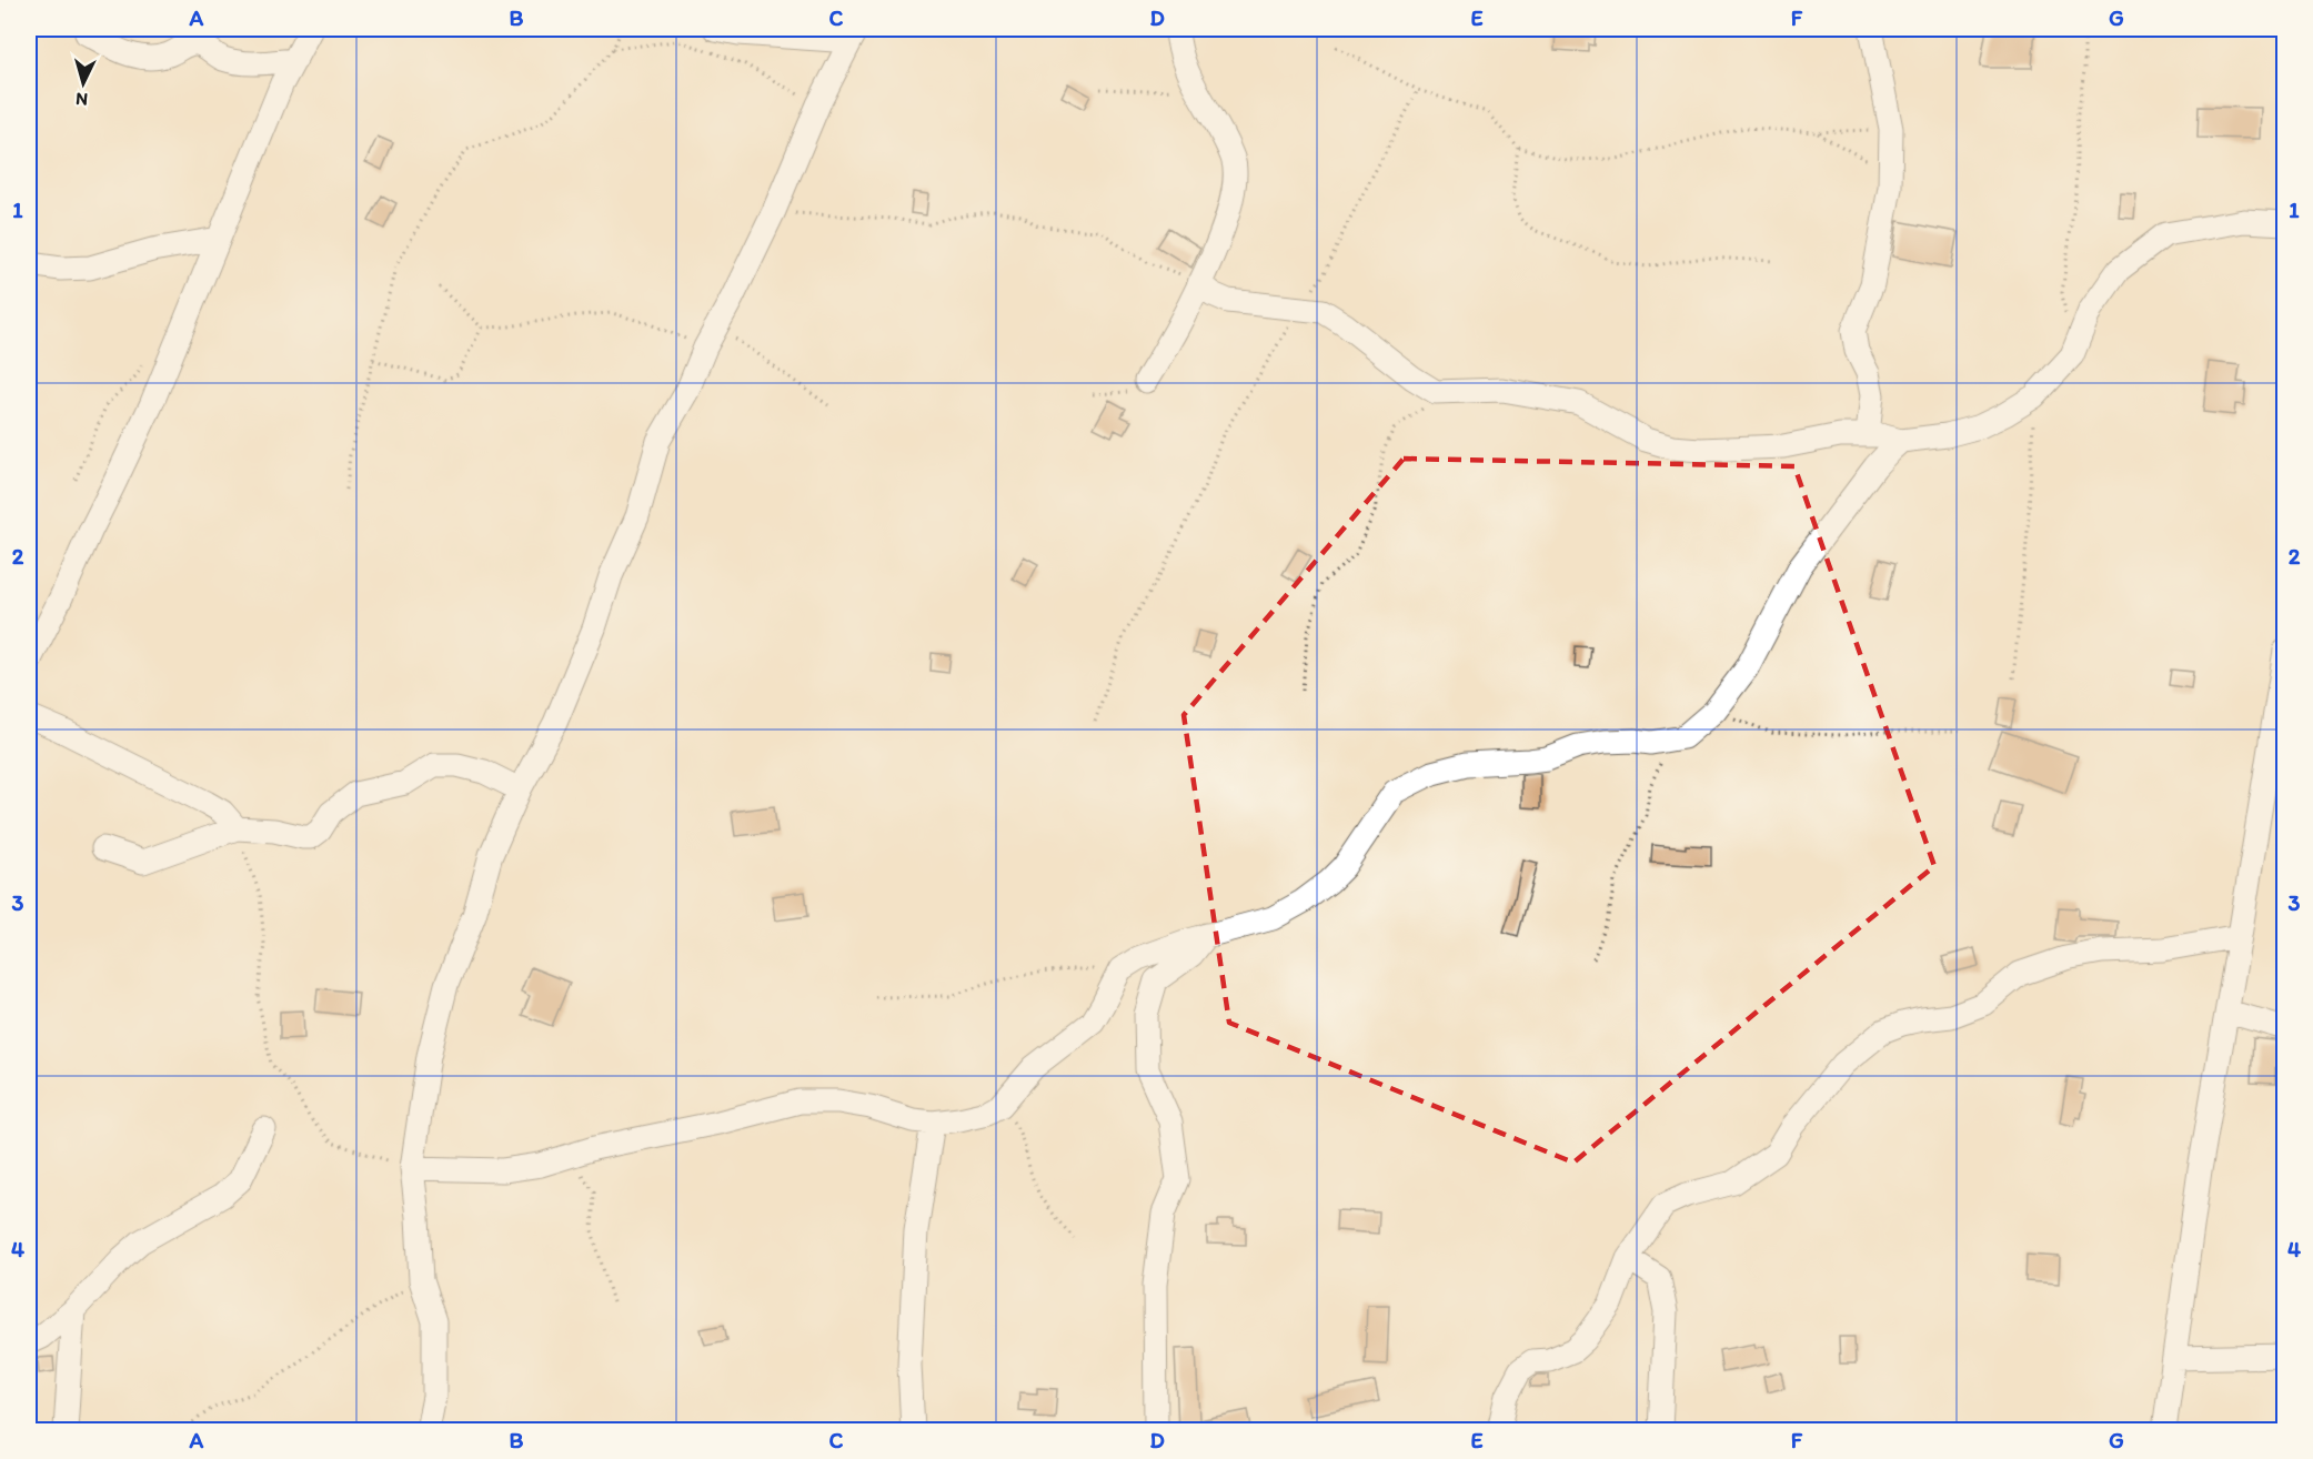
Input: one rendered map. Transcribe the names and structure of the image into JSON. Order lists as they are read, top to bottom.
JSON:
{
  "north": "bottom",
  "grid": {
    "columns": [
      "A",
      "B",
      "C",
      "D",
      "E",
      "F",
      "G"
    ],
    "rows": [
      "1",
      "2",
      "3",
      "4"
    ]
  }
}
